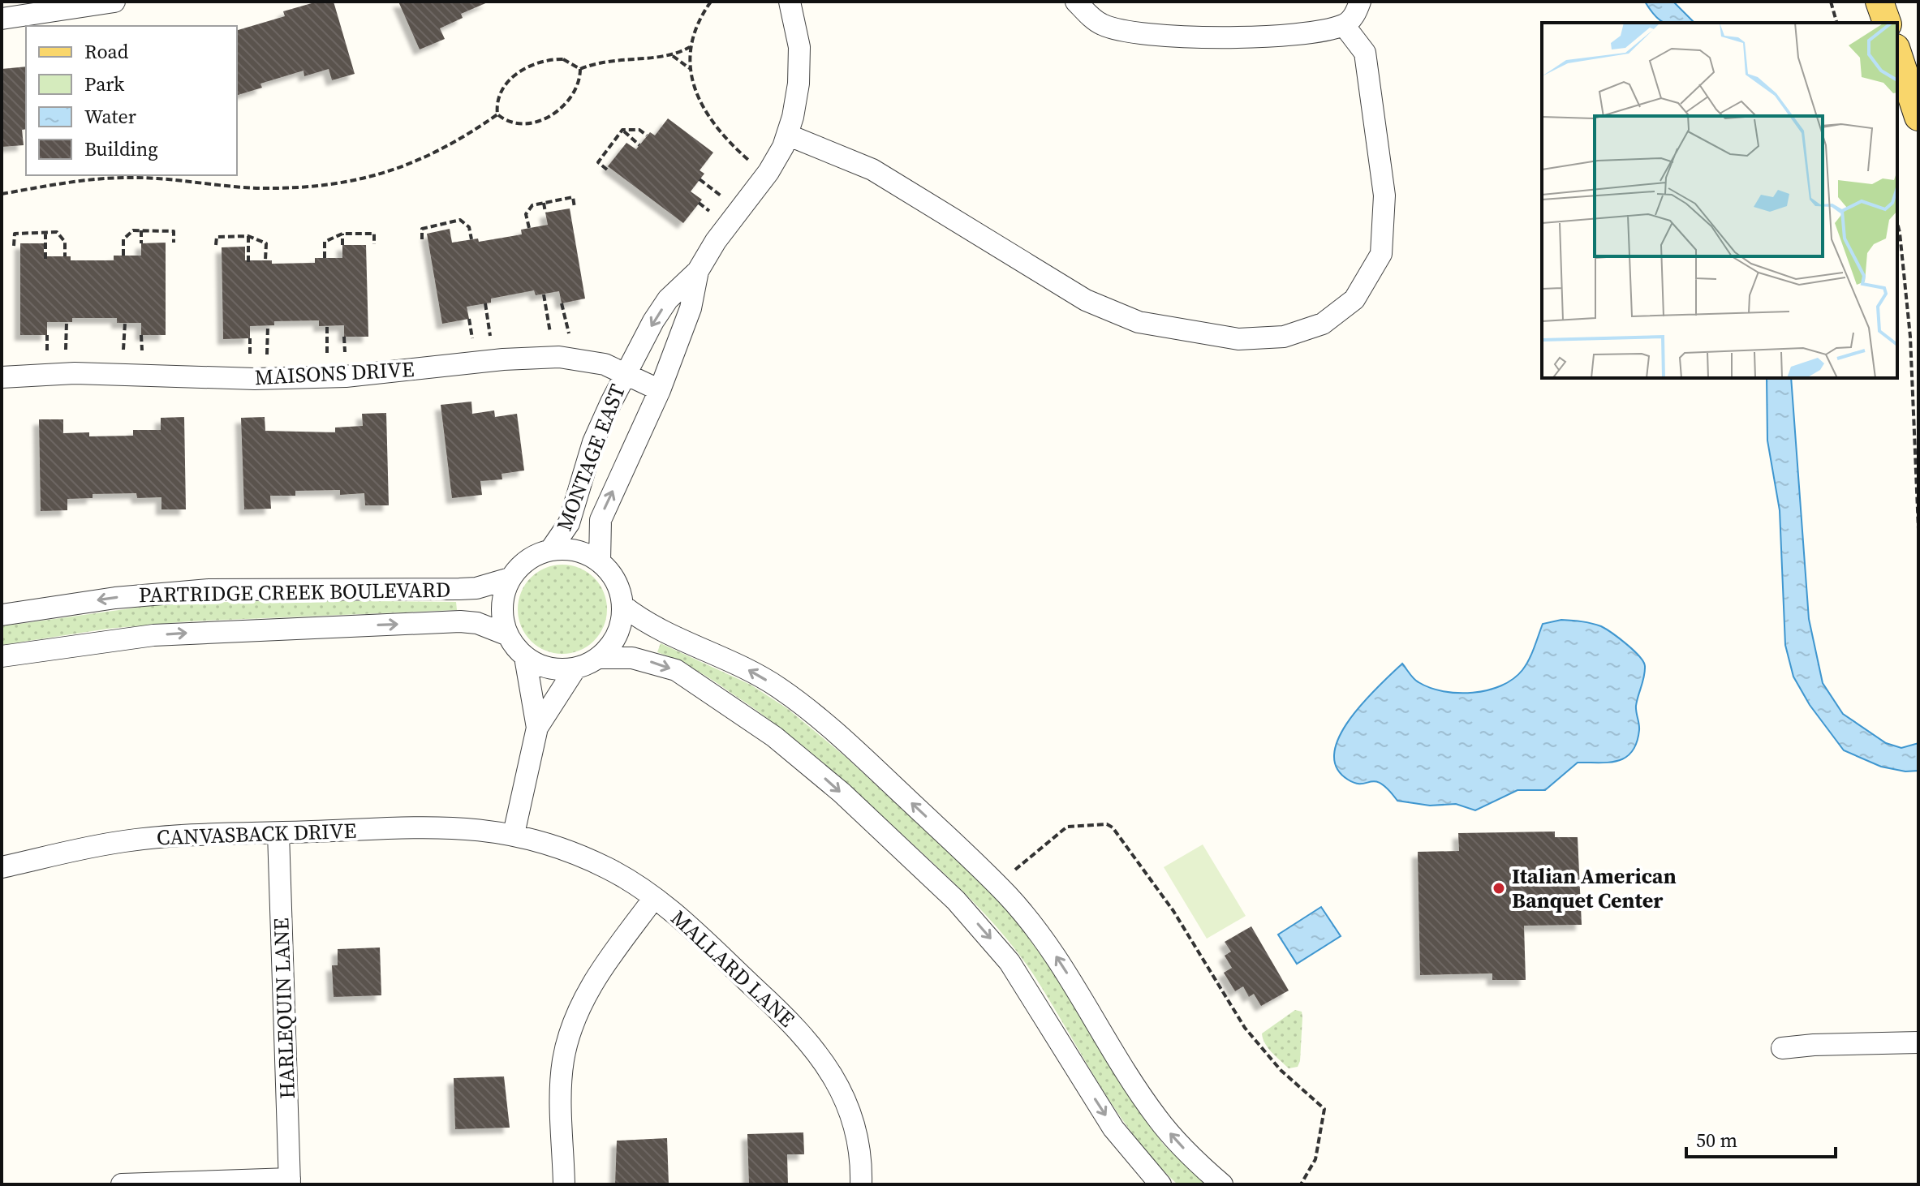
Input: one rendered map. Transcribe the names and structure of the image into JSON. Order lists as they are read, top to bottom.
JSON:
{
  "streets": {
    "street": [
      "MAISONS DRIVE",
      "MONTAGE EAST",
      "PARTRIDGE CREEK BOULEVARD",
      "CANVASBACK DRIVE",
      "MALLARD LANE",
      "HARLEQUIN LANE"
    ]
  },
  "crossings": [
    ["MAISONS DRIVE", "MONTAGE EAST"],
    ["MONTAGE EAST", "PARTRIDGE CREEK BOULEVARD"],
    ["CANVASBACK DRIVE", "MALLARD LANE"],
    ["CANVASBACK DRIVE", "HARLEQUIN LANE"]
  ],
  "places": ["Italian American Banquet Center"],
  "legend": [
    "Road",
    "Park",
    "Water",
    "Building"
  ],
  "scale_bar": "50 m"
}
